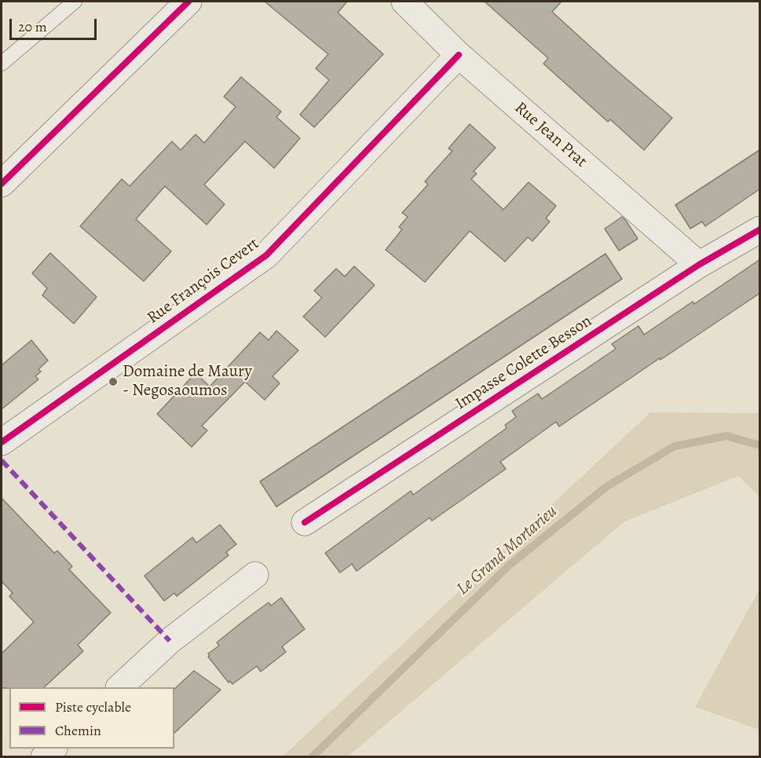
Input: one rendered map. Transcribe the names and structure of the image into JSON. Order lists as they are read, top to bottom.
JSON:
{
  "streets": {
    "street": ["Rue Jean Prat", "Rue François Cevert", "Impasse Colette Besson"]
  },
  "crossings": [
    ["Rue Jean Prat", "Rue François Cevert"],
    ["Rue Jean Prat", "Impasse Colette Besson"]
  ],
  "water": ["Le Grand Mortarieu"],
  "places": ["Domaine de Maury - Negosaoumos"],
  "legend": ["Piste cyclable", "Chemin"],
  "scale_bar": "20 m"
}
